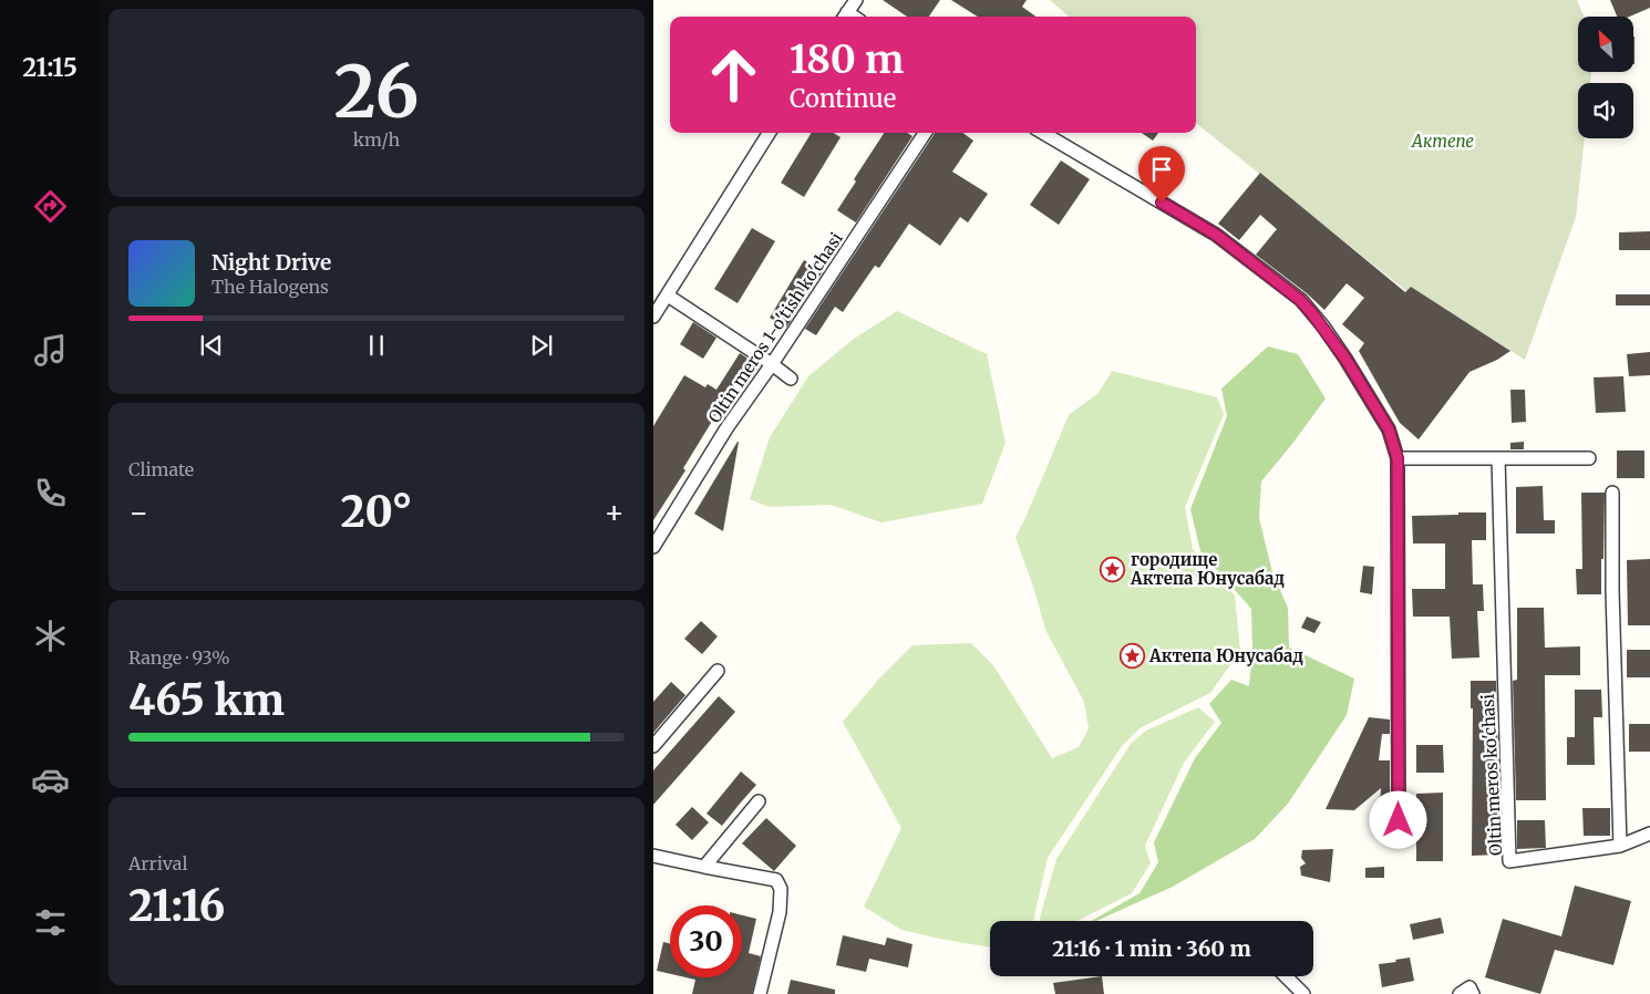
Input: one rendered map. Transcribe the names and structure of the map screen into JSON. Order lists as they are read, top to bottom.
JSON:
{
  "streets": {
    "street": ["Oltin meros 1-o'tish ko'chasi", "Oltin meros ko'chasi"]
  },
  "parks": ["Актепе"],
  "places": {
    "place": ["городище Актепа Юнусабад", "Актепа Юнусабад"]
  },
  "north": "top left",
  "page": {
    "tabs": "21:15",
    "tile": [
      ["26", "km/h"],
      "Climate",
      ["Range · 93%", "465 km"],
      ["Arrival", "21:16"]
    ],
    "turn": ["180 m", "Continue"],
    "song": ["Night Drive", "The Halogens"],
    "heat": ["−", "20°", "+"],
    "limit": "30",
    "trip": "21:16 · 1 min · 360 m"
  }
}
